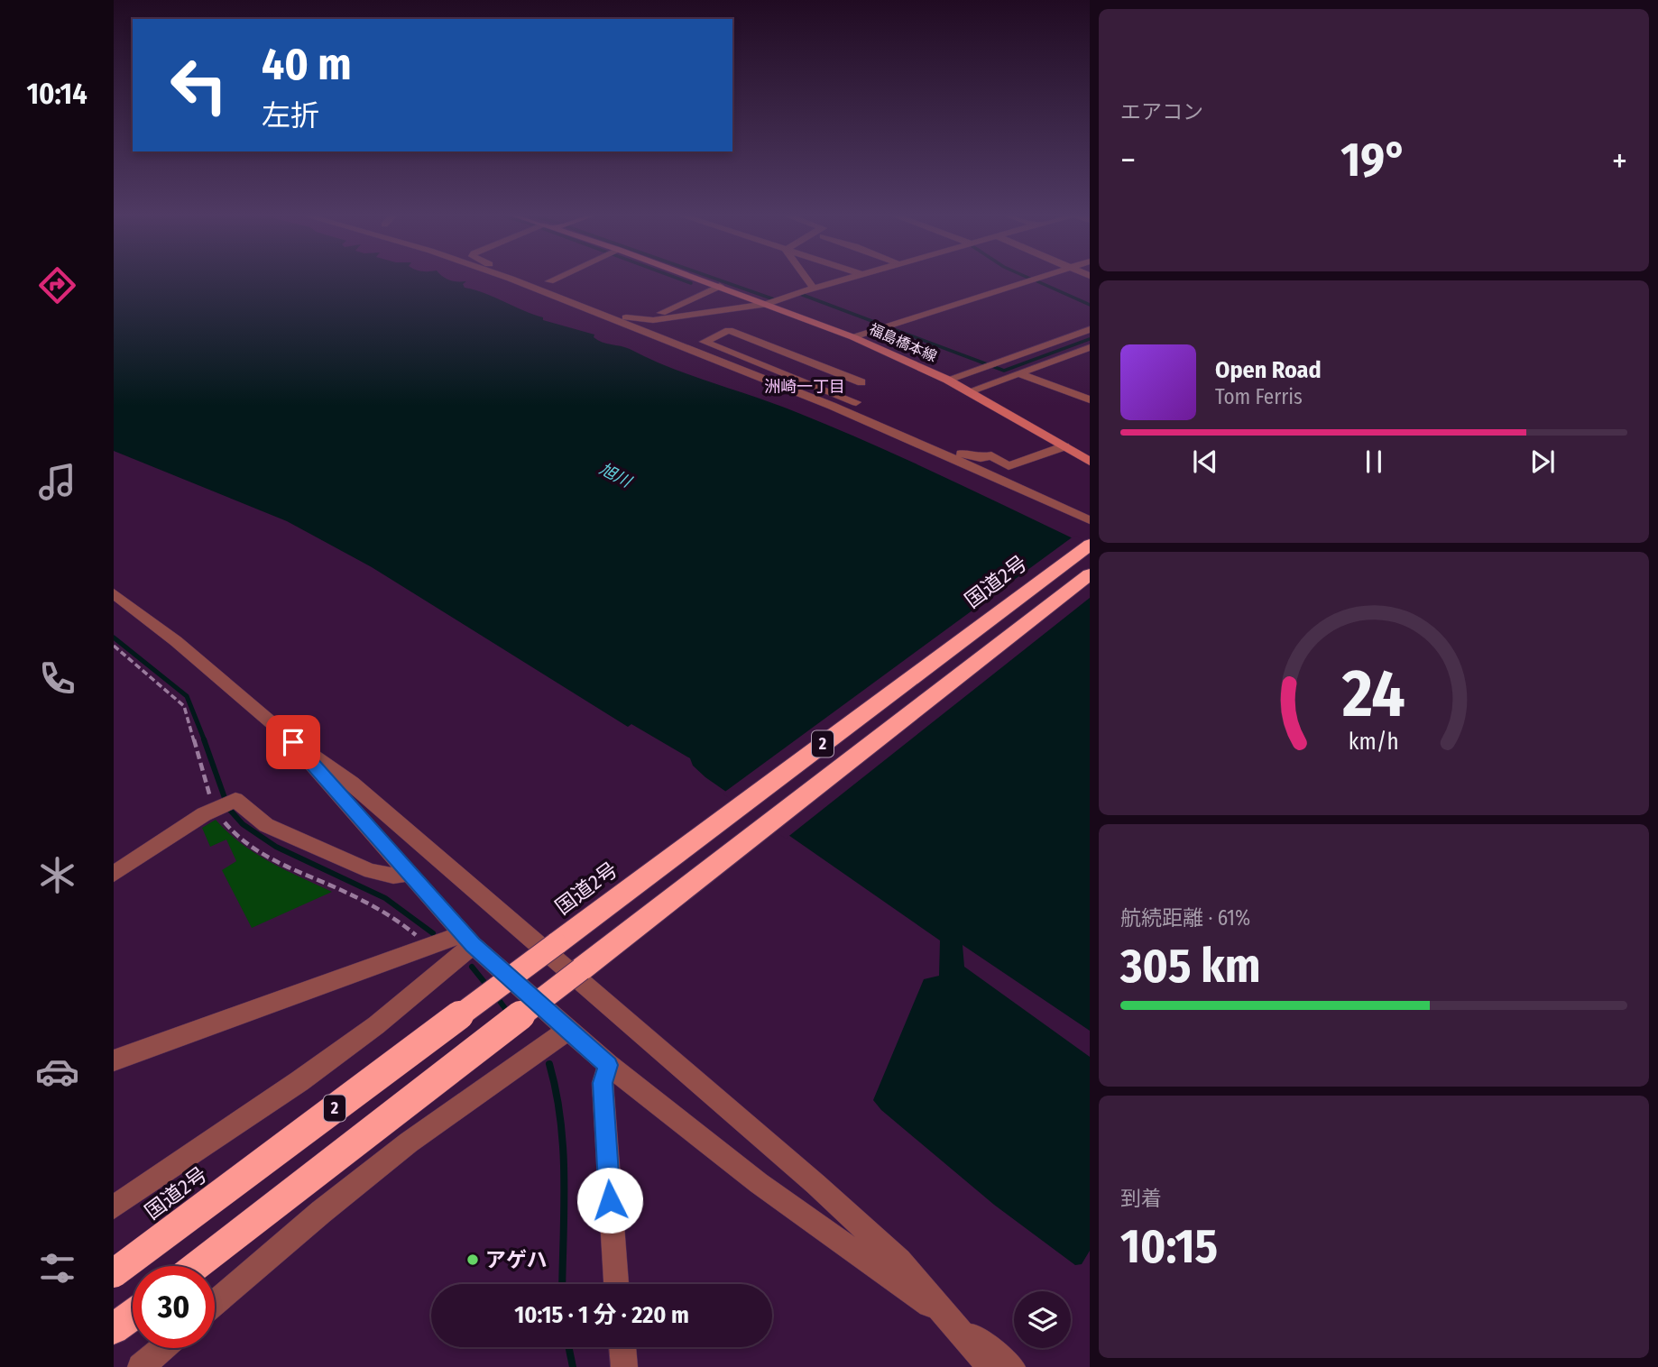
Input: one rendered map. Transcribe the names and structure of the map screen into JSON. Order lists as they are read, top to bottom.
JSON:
{
  "streets": {
    "highway": ["国道2号", "2"],
    "main road": ["福島橋本線"]
  },
  "districts": ["洲崎一丁目"],
  "water": ["旭川"],
  "places": ["アゲハ"],
  "page": {
    "tabs": "10:14",
    "tile": [
      "エアコン",
      ["航続距離 · 61%", "305 km"],
      ["到着", "10:15"]
    ],
    "turn": ["40 m", "左折"],
    "heat": ["−", "19°", "+"],
    "song": ["Open Road", "Tom Ferris"],
    "limit": "30",
    "trip": "10:15 · 1 分 · 220 m",
    "gauge": ["24", "km/h"]
  }
}
